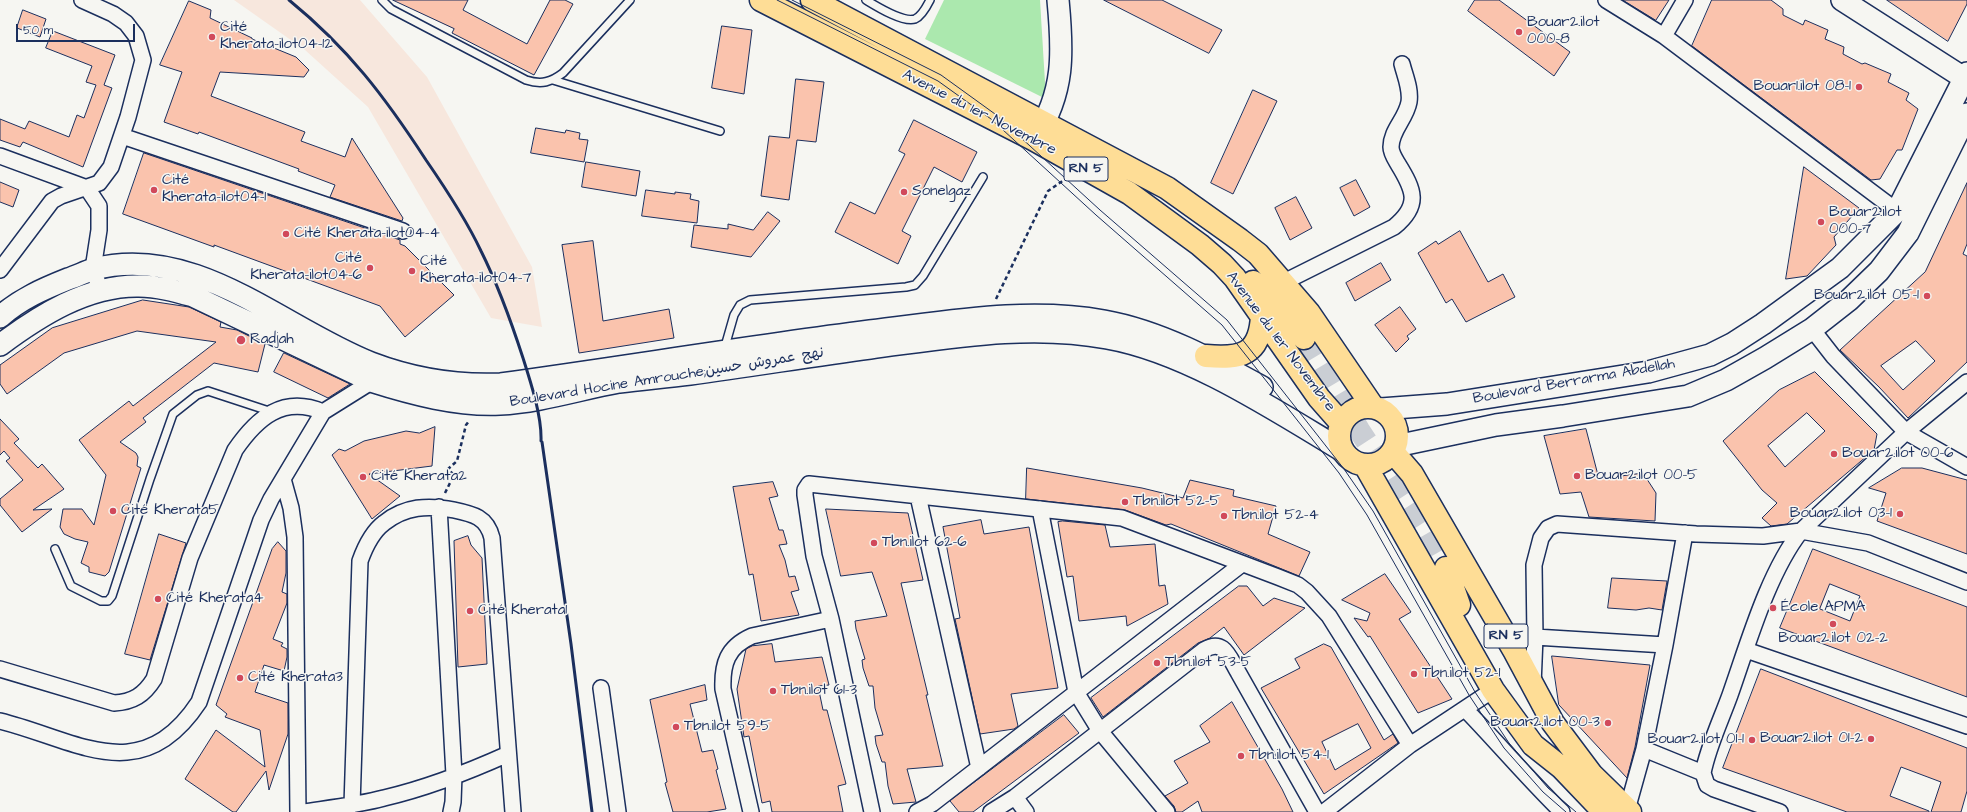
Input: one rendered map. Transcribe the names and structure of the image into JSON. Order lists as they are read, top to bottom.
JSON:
{
  "streets": {
    "main road": [
      "Avenue du 1er Novembre",
      "RN 5",
      "Boulevard Hocine Amrouche;نهج عمروش حسين",
      "Boulevard Berrarma Abdellah"
    ]
  },
  "crossings": [
    ["Avenue du 1er Novembre", "RN 5"],
    ["Avenue du 1er Novembre", "Boulevard Hocine Amrouche;نهج عمروش حسين"],
    ["Avenue du 1er Novembre", "Boulevard Berrarma Abdellah"],
    ["RN 5", "Boulevard Hocine Amrouche;نهج عمروش حسين"],
    ["RN 5", "Boulevard Berrarma Abdellah"],
    ["Boulevard Hocine Amrouche;نهج عمروش حسين", "Boulevard Berrarma Abdellah"]
  ],
  "places": [
    "Bouar2.ilot 000-8",
    "Cité Kherata-ilot04-12",
    "Bouar1.ilot 08-1",
    "Cité Kherata-ilot04-1",
    "Sonelgaz",
    "Bouar2.ilot 000-7",
    "Cité Kherata-ilot04-4",
    "Cité Kherata-ilot04-6",
    "Cité Kherata-ilot04-7",
    "Bouar2.ilot 05-1",
    "Radjah",
    "Bouar2.ilot 00-6",
    "Bouar2.ilot 00-5",
    "Cité Kherata2",
    "Tbn.ilot 52-5",
    "Cité Kherata5",
    "Bouar2.ilot 03-1",
    "Tbn.ilot 52-4",
    "Tbn.ilot 62-6",
    "Cité Kherata4",
    "École APMA",
    "Cité Kherata1",
    "Bouar2.ilot 02-2",
    "Tbn.ilot 53-5",
    "Tbn.ilot 52-1",
    "Cité Kherata3",
    "Tbn.ilot 61-3",
    "Bouar2.ilot 00-3",
    "Tbn.ilot 59-5",
    "Bouar2.ilot 01-2",
    "Bouar2.ilot 01-1",
    "Tbn.ilot 54-1"
  ],
  "scale_bar": "50 m"
}
